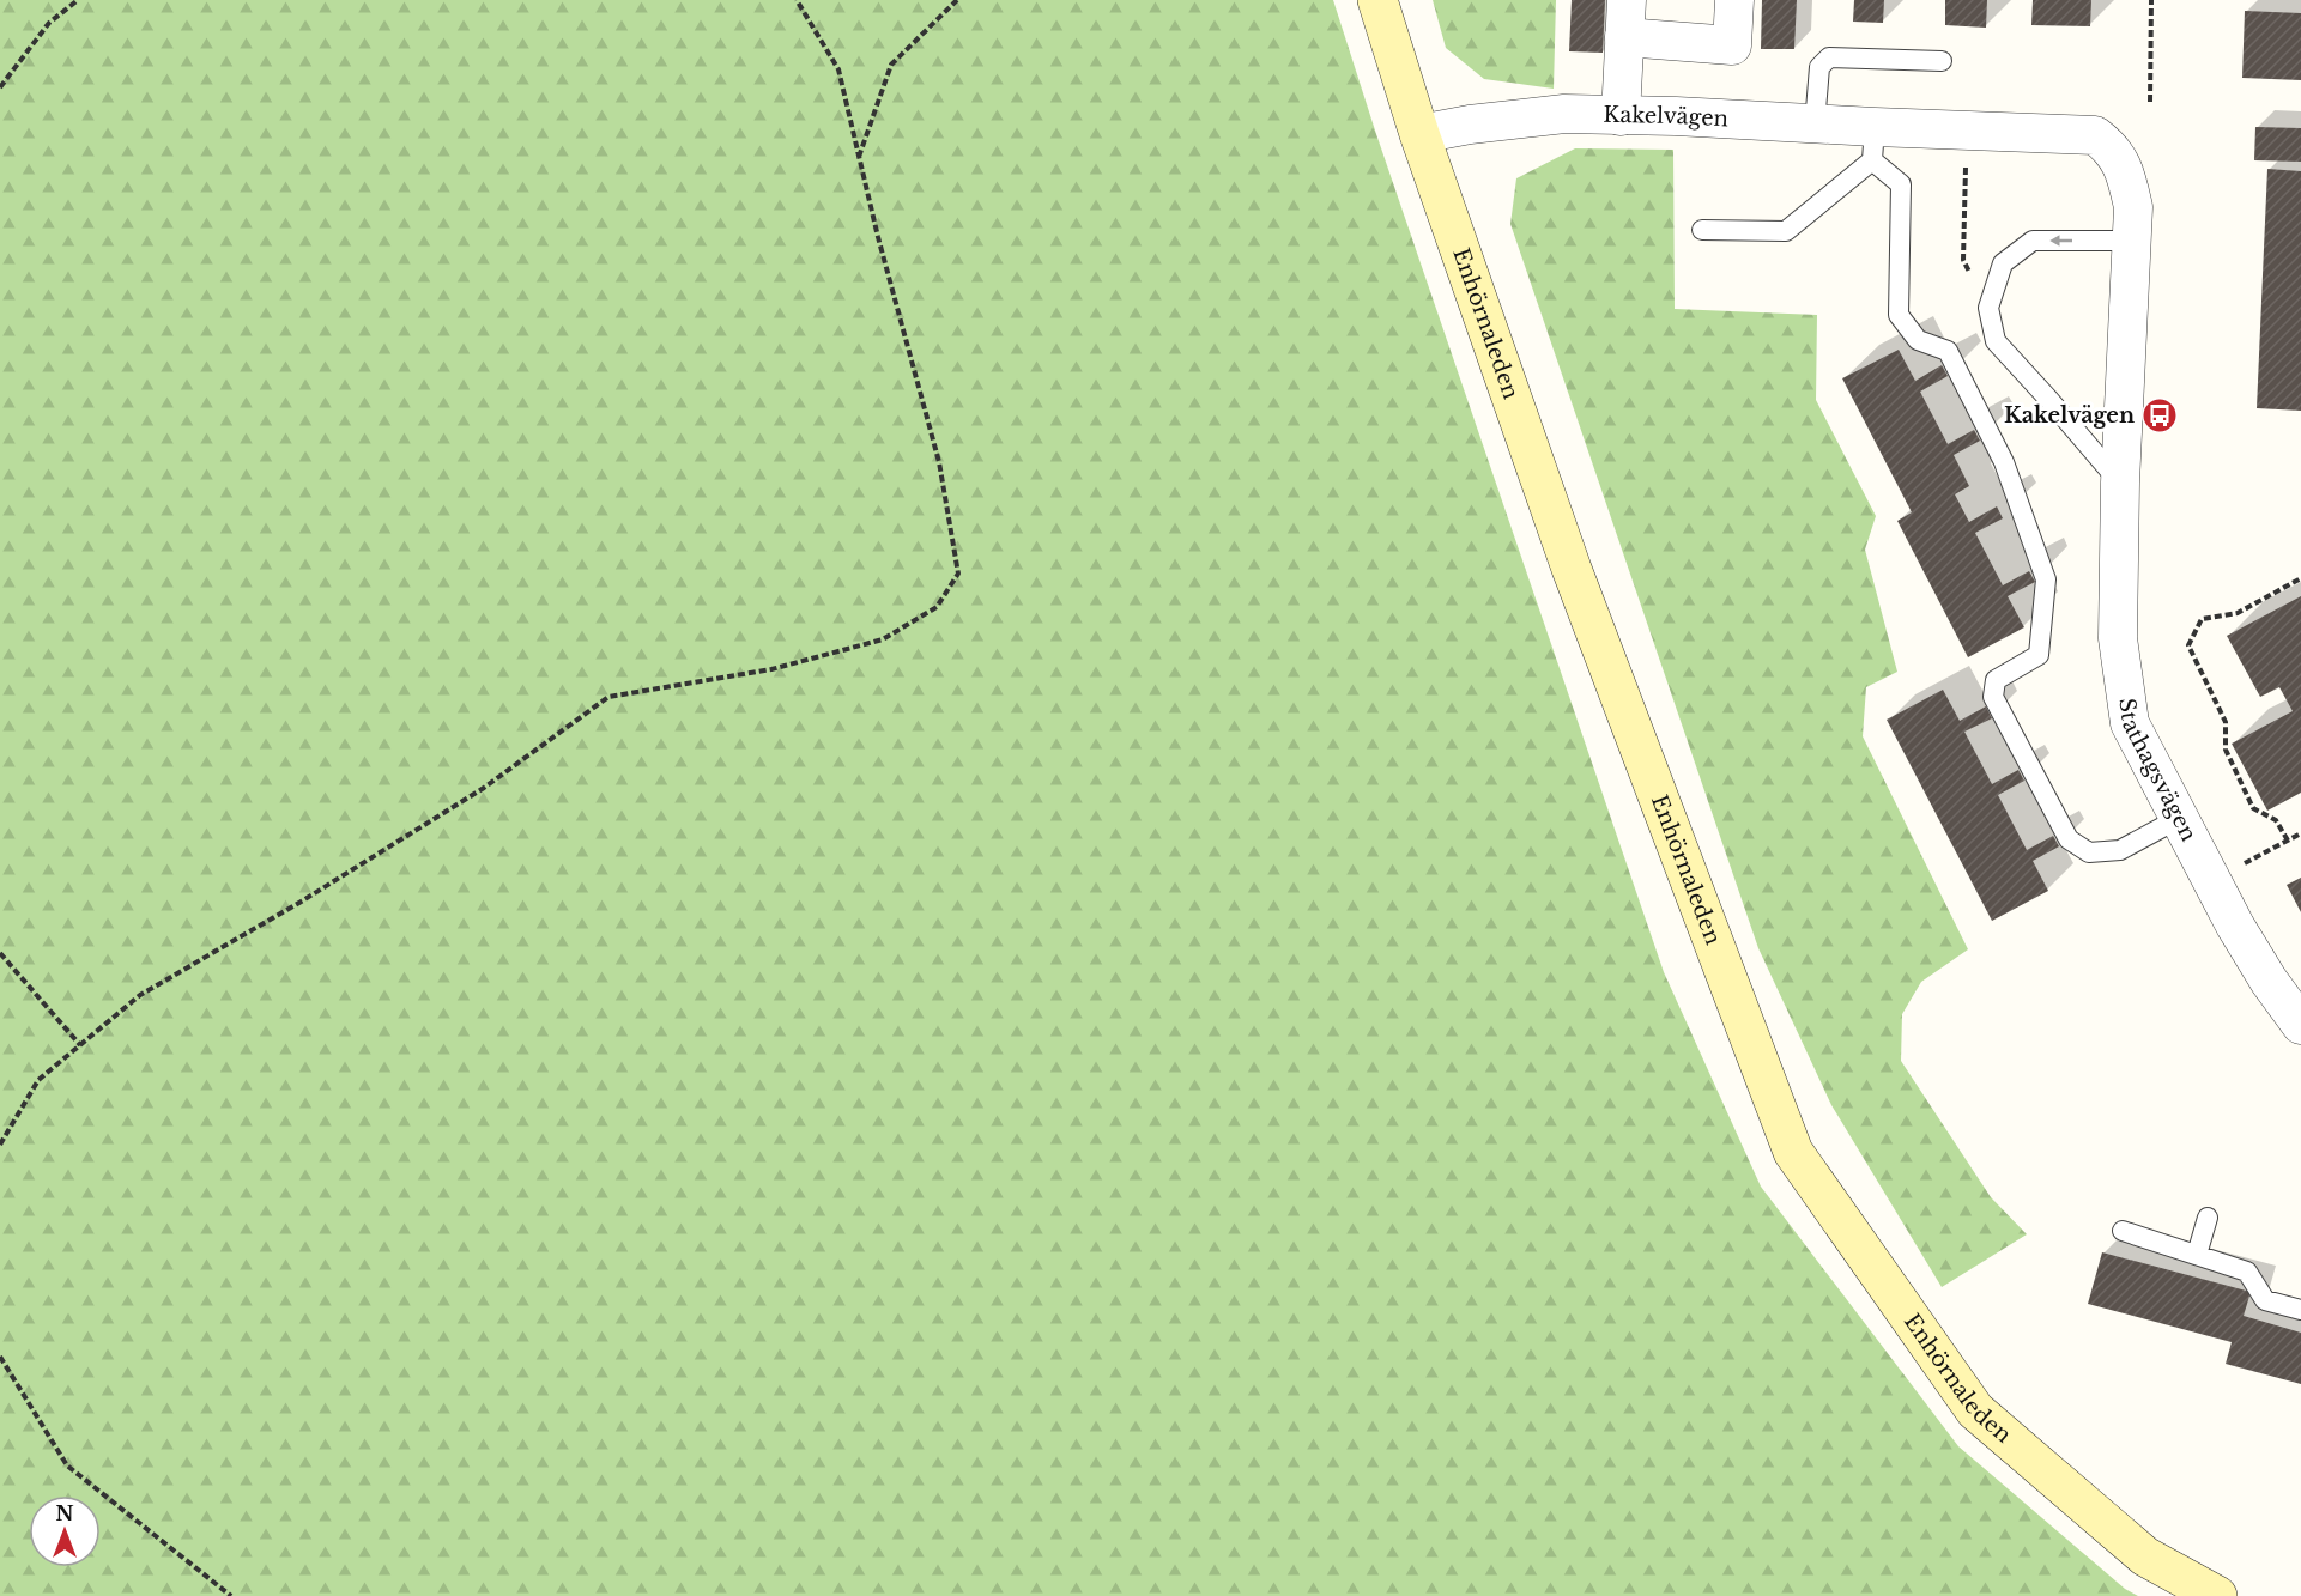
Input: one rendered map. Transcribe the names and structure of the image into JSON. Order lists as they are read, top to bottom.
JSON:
{
  "streets": {
    "street": ["Kakelvägen", "Enhörnaleden", "Stathagsvägen"]
  },
  "crossings": [
    ["Kakelvägen", "Enhörnaleden"],
    ["Kakelvägen", "Stathagsvägen"]
  ],
  "places": {
    "bus stop": ["Kakelvägen"]
  },
  "north": "top"
}
